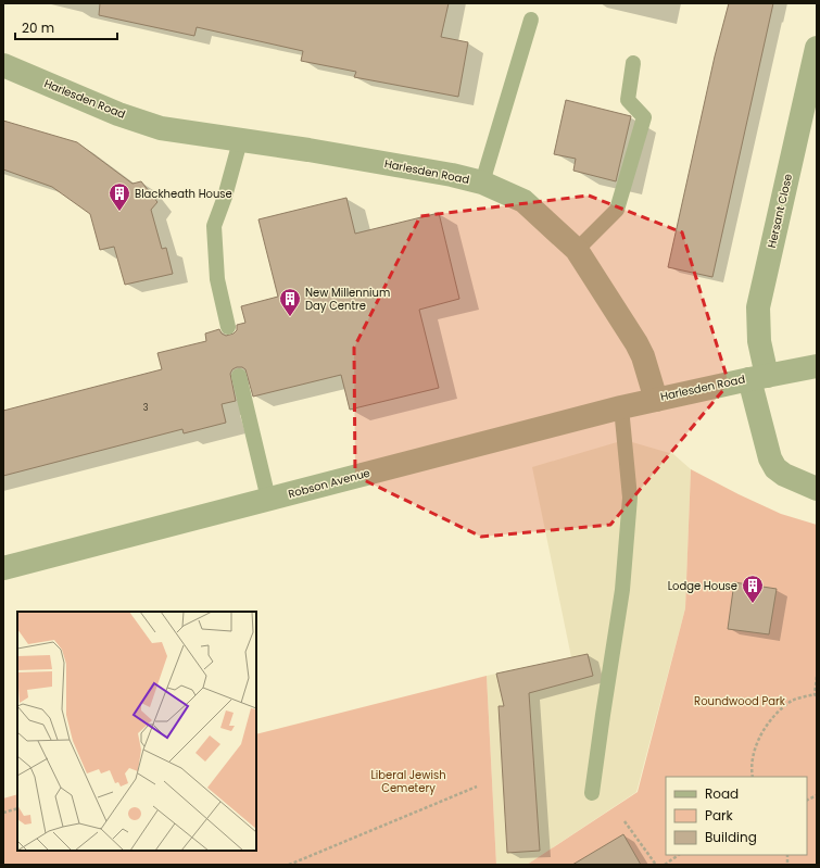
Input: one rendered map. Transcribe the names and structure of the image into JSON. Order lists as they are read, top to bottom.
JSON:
{
  "streets": {
    "street": ["Harlesden Road", "Hersant Close", "Robson Avenue"]
  },
  "crossings": [
    ["Harlesden Road", "Hersant Close"],
    ["Harlesden Road", "Robson Avenue"]
  ],
  "parks": ["Roundwood Park", "Liberal Jewish Cemetery"],
  "places": {
    "building": ["Blackheath House", "New Millennium Day Centre", "Lodge House"]
  },
  "house_numbers": ["3"],
  "legend": ["Road", "Park", "Building"],
  "scale_bar": "20 m"
}
